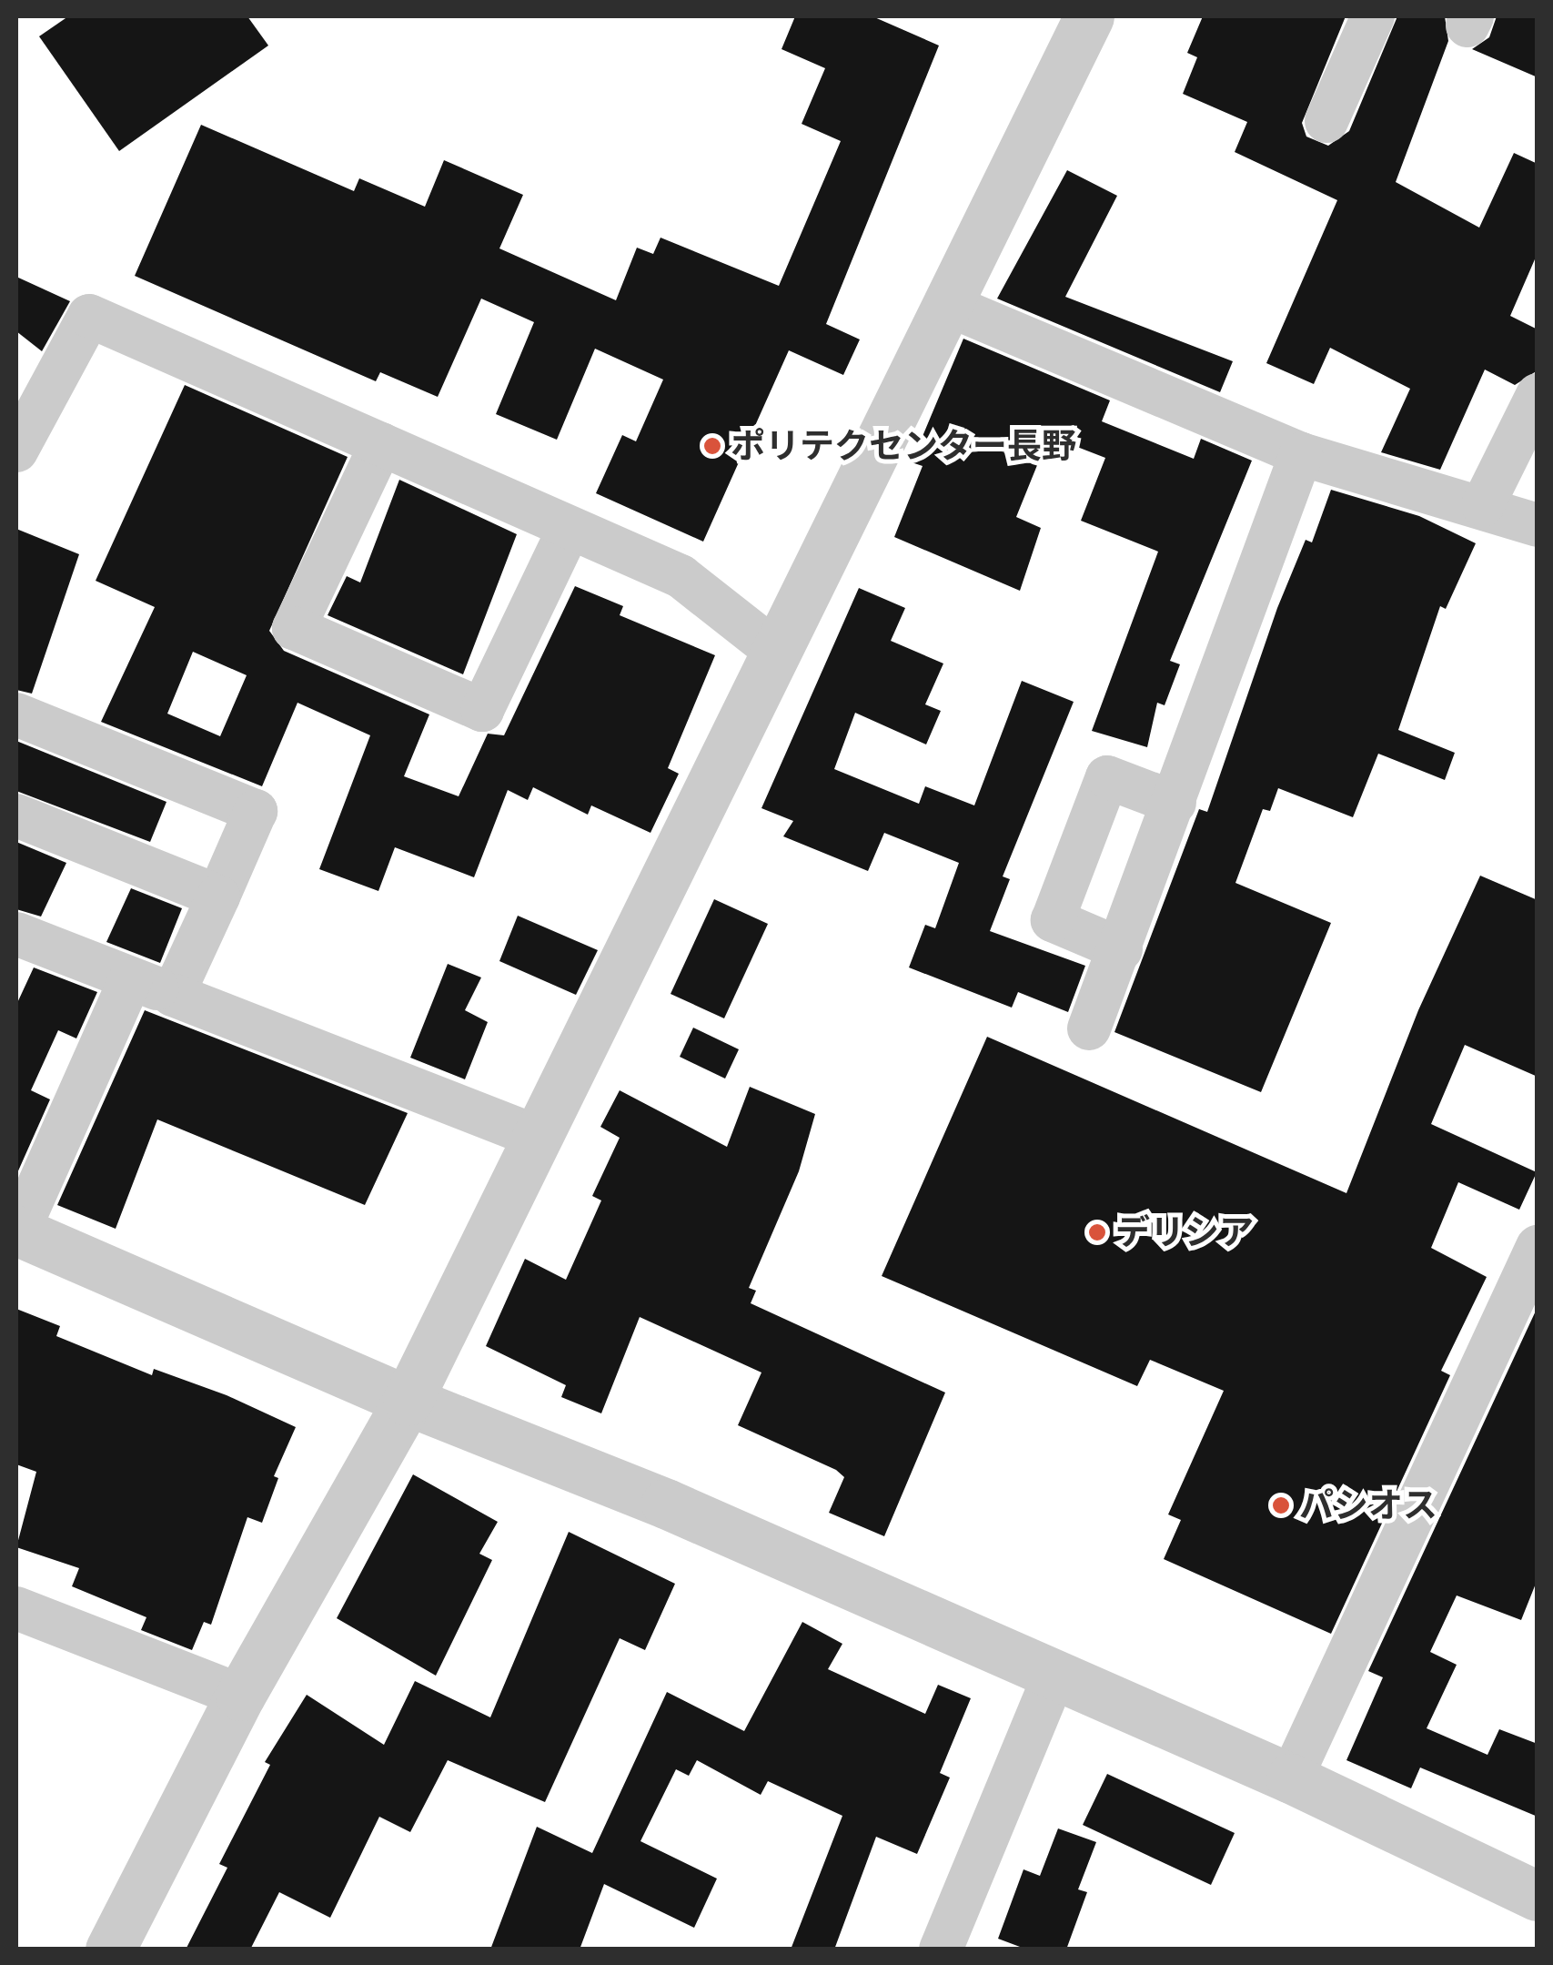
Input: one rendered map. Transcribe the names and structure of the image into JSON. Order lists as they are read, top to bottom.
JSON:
{
  "places": ["ポリテクセンター長野", "デリシア", "パシオス"]
}
